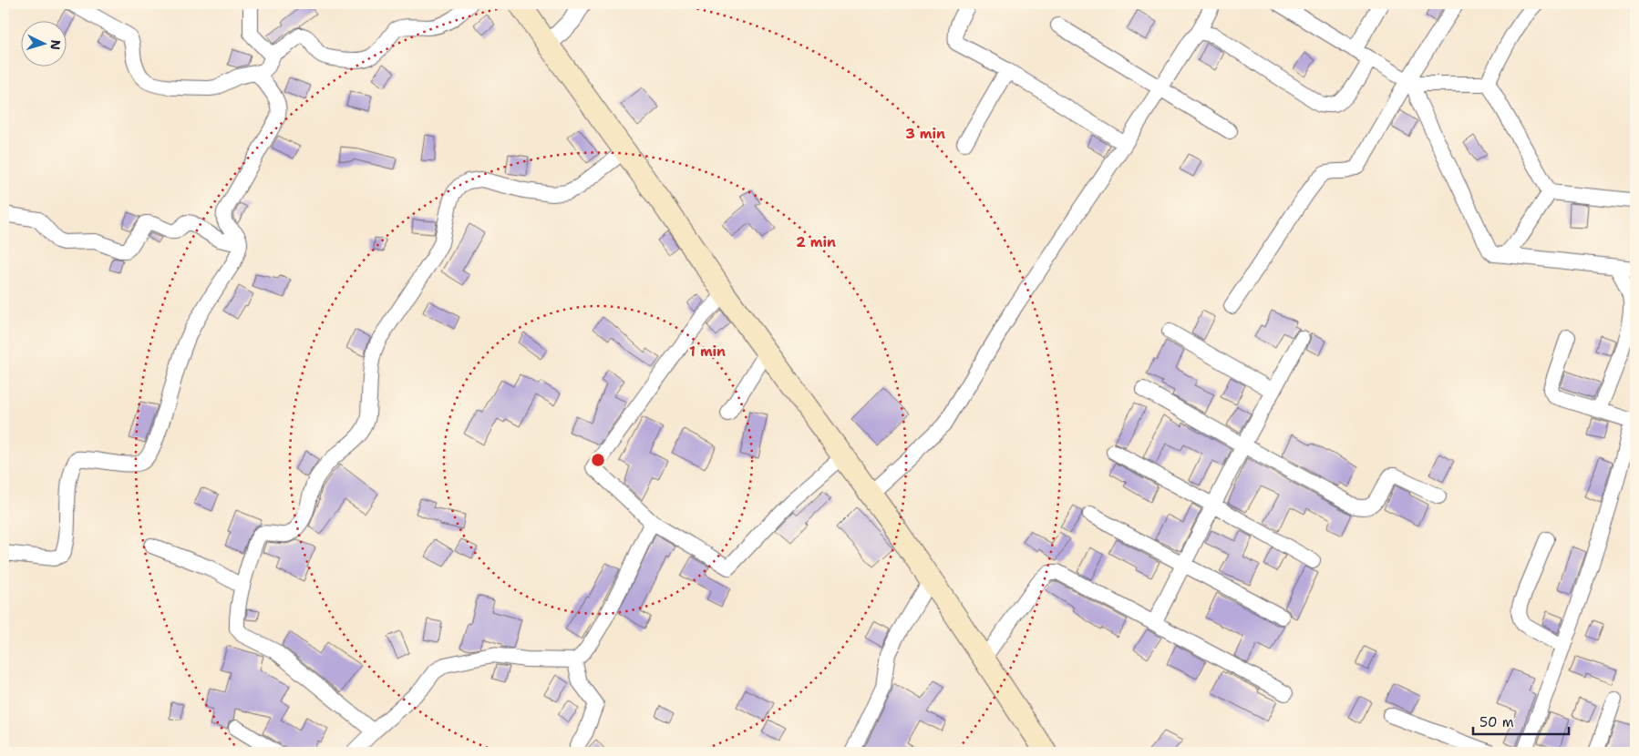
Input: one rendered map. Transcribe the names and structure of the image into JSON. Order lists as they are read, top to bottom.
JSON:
{
  "scale_bar": "50 m",
  "north": "right",
  "rings": ["3 min", "2 min", "1 min"]
}
